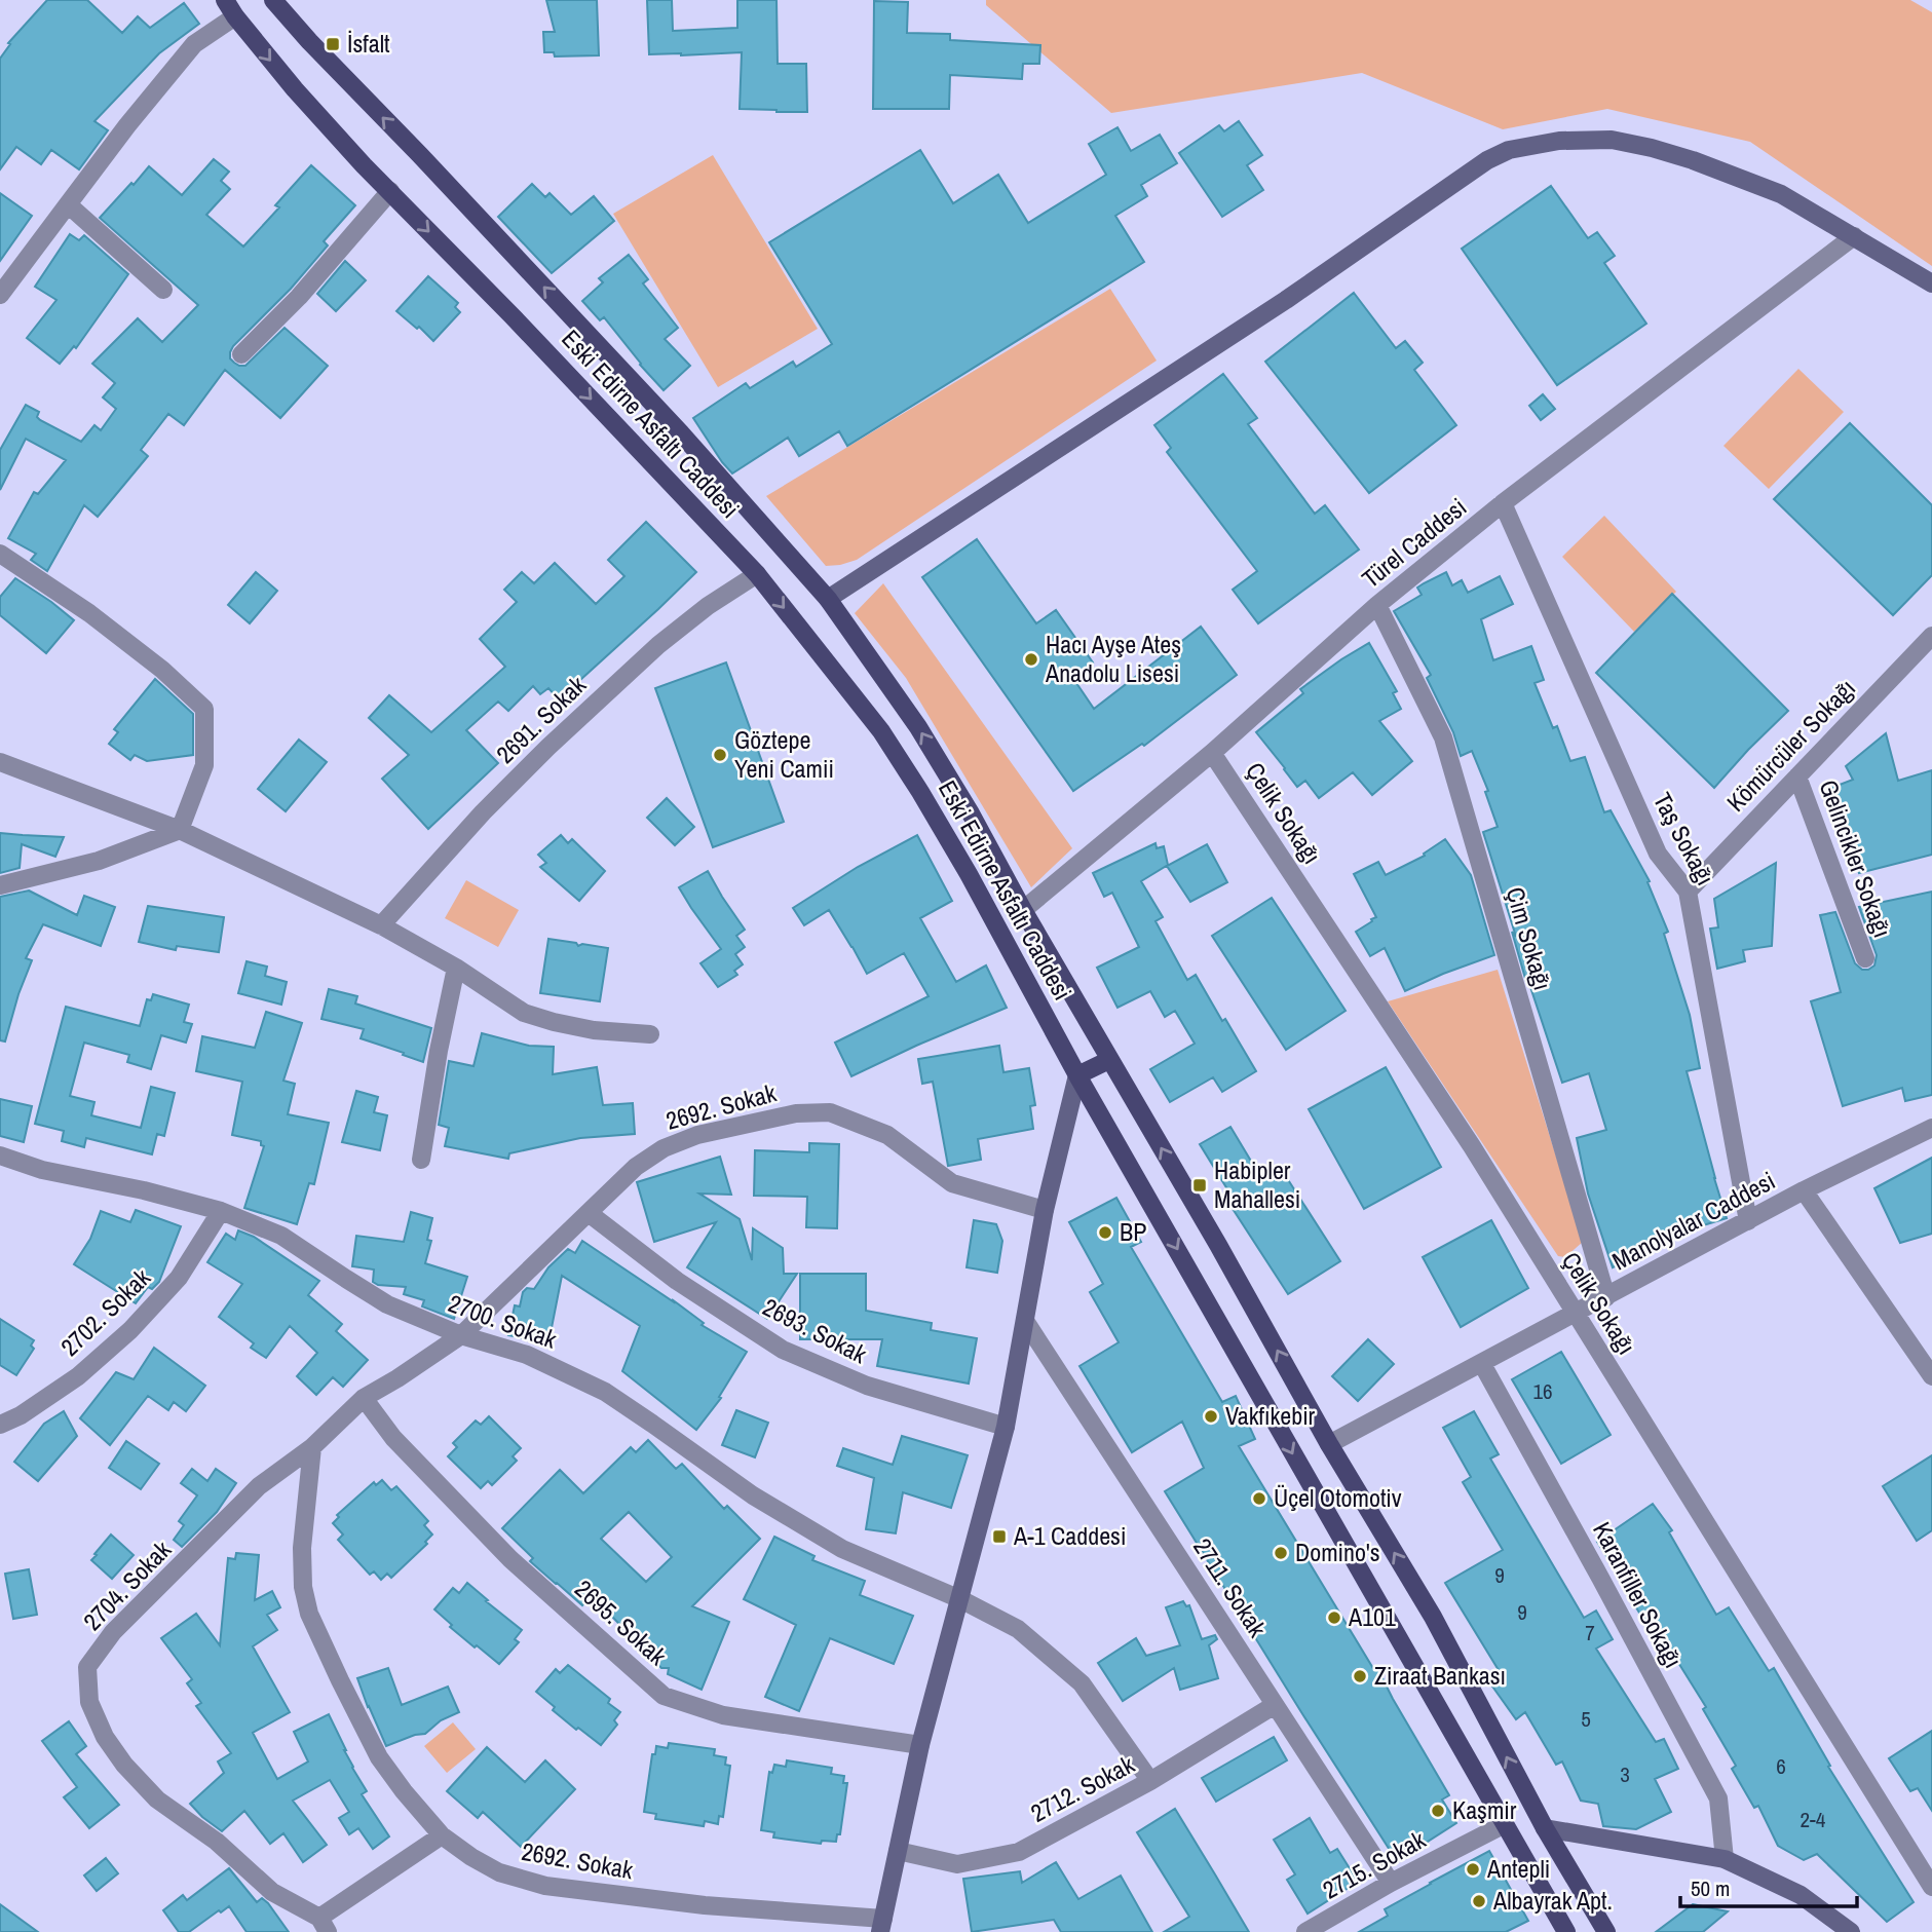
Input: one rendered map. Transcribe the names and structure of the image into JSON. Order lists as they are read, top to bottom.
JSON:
{
  "streets": {
    "main road": ["Eski Edirne Asfaltı Caddesi"],
    "street": [
      "Türel Caddesi",
      "2691. Sokak",
      "Kömürcüler Sokağı",
      "Çelik Sokağı",
      "Taş Sokağı",
      "Gelincikler Sokağı",
      "Çim Sokağı",
      "2692. Sokak",
      "Manolyalar Caddesi",
      "2702. Sokak",
      "2700. Sokak",
      "2693. Sokak",
      "2704. Sokak",
      "2711. Sokak",
      "Karanfiller Sokağı",
      "2695. Sokak",
      "2712. Sokak",
      "2715. Sokak"
    ]
  },
  "crossings": [
    ["Eski Edirne Asfaltı Caddesi", "Türel Caddesi"],
    ["Eski Edirne Asfaltı Caddesi", "2691. Sokak"],
    ["Eski Edirne Asfaltı Caddesi", "Manolyalar Caddesi"],
    ["Eski Edirne Asfaltı Caddesi", "2715. Sokak"],
    ["Türel Caddesi", "Çelik Sokağı"],
    ["Türel Caddesi", "Taş Sokağı"],
    ["Türel Caddesi", "Çim Sokağı"],
    ["Kömürcüler Sokağı", "Taş Sokağı"],
    ["Kömürcüler Sokağı", "Gelincikler Sokağı"],
    ["Çelik Sokağı", "Manolyalar Caddesi"],
    ["Taş Sokağı", "Manolyalar Caddesi"],
    ["Çim Sokağı", "Manolyalar Caddesi"],
    ["2692. Sokak", "2700. Sokak"],
    ["2692. Sokak", "2693. Sokak"],
    ["2692. Sokak", "2704. Sokak"],
    ["Manolyalar Caddesi", "Karanfiller Sokağı"],
    ["2702. Sokak", "2700. Sokak"],
    ["2700. Sokak", "2704. Sokak"],
    ["2700. Sokak", "2712. Sokak"],
    ["2704. Sokak", "2695. Sokak"],
    ["2711. Sokak", "2712. Sokak"],
    ["2711. Sokak", "2715. Sokak"]
  ],
  "places": {
    "transit": ["İsfalt", "Habipler Mahallesi", "A-1 Caddesi"],
    "other": [
      "Hacı Ayşe Ateş Anadolu Lisesi",
      "Göztepe Yeni Camii",
      "BP",
      "Vakfıkebir",
      "Üçel Otomotiv",
      "Domino's",
      "A101",
      "Ziraat Bankası",
      "Kaşmir",
      "Antepli",
      "Albayrak Apt."
    ]
  },
  "house_numbers": [
    "16",
    "9",
    "9",
    "7",
    "5",
    "6",
    "3",
    "2-4"
  ],
  "scale_bar": "50 m"
}
